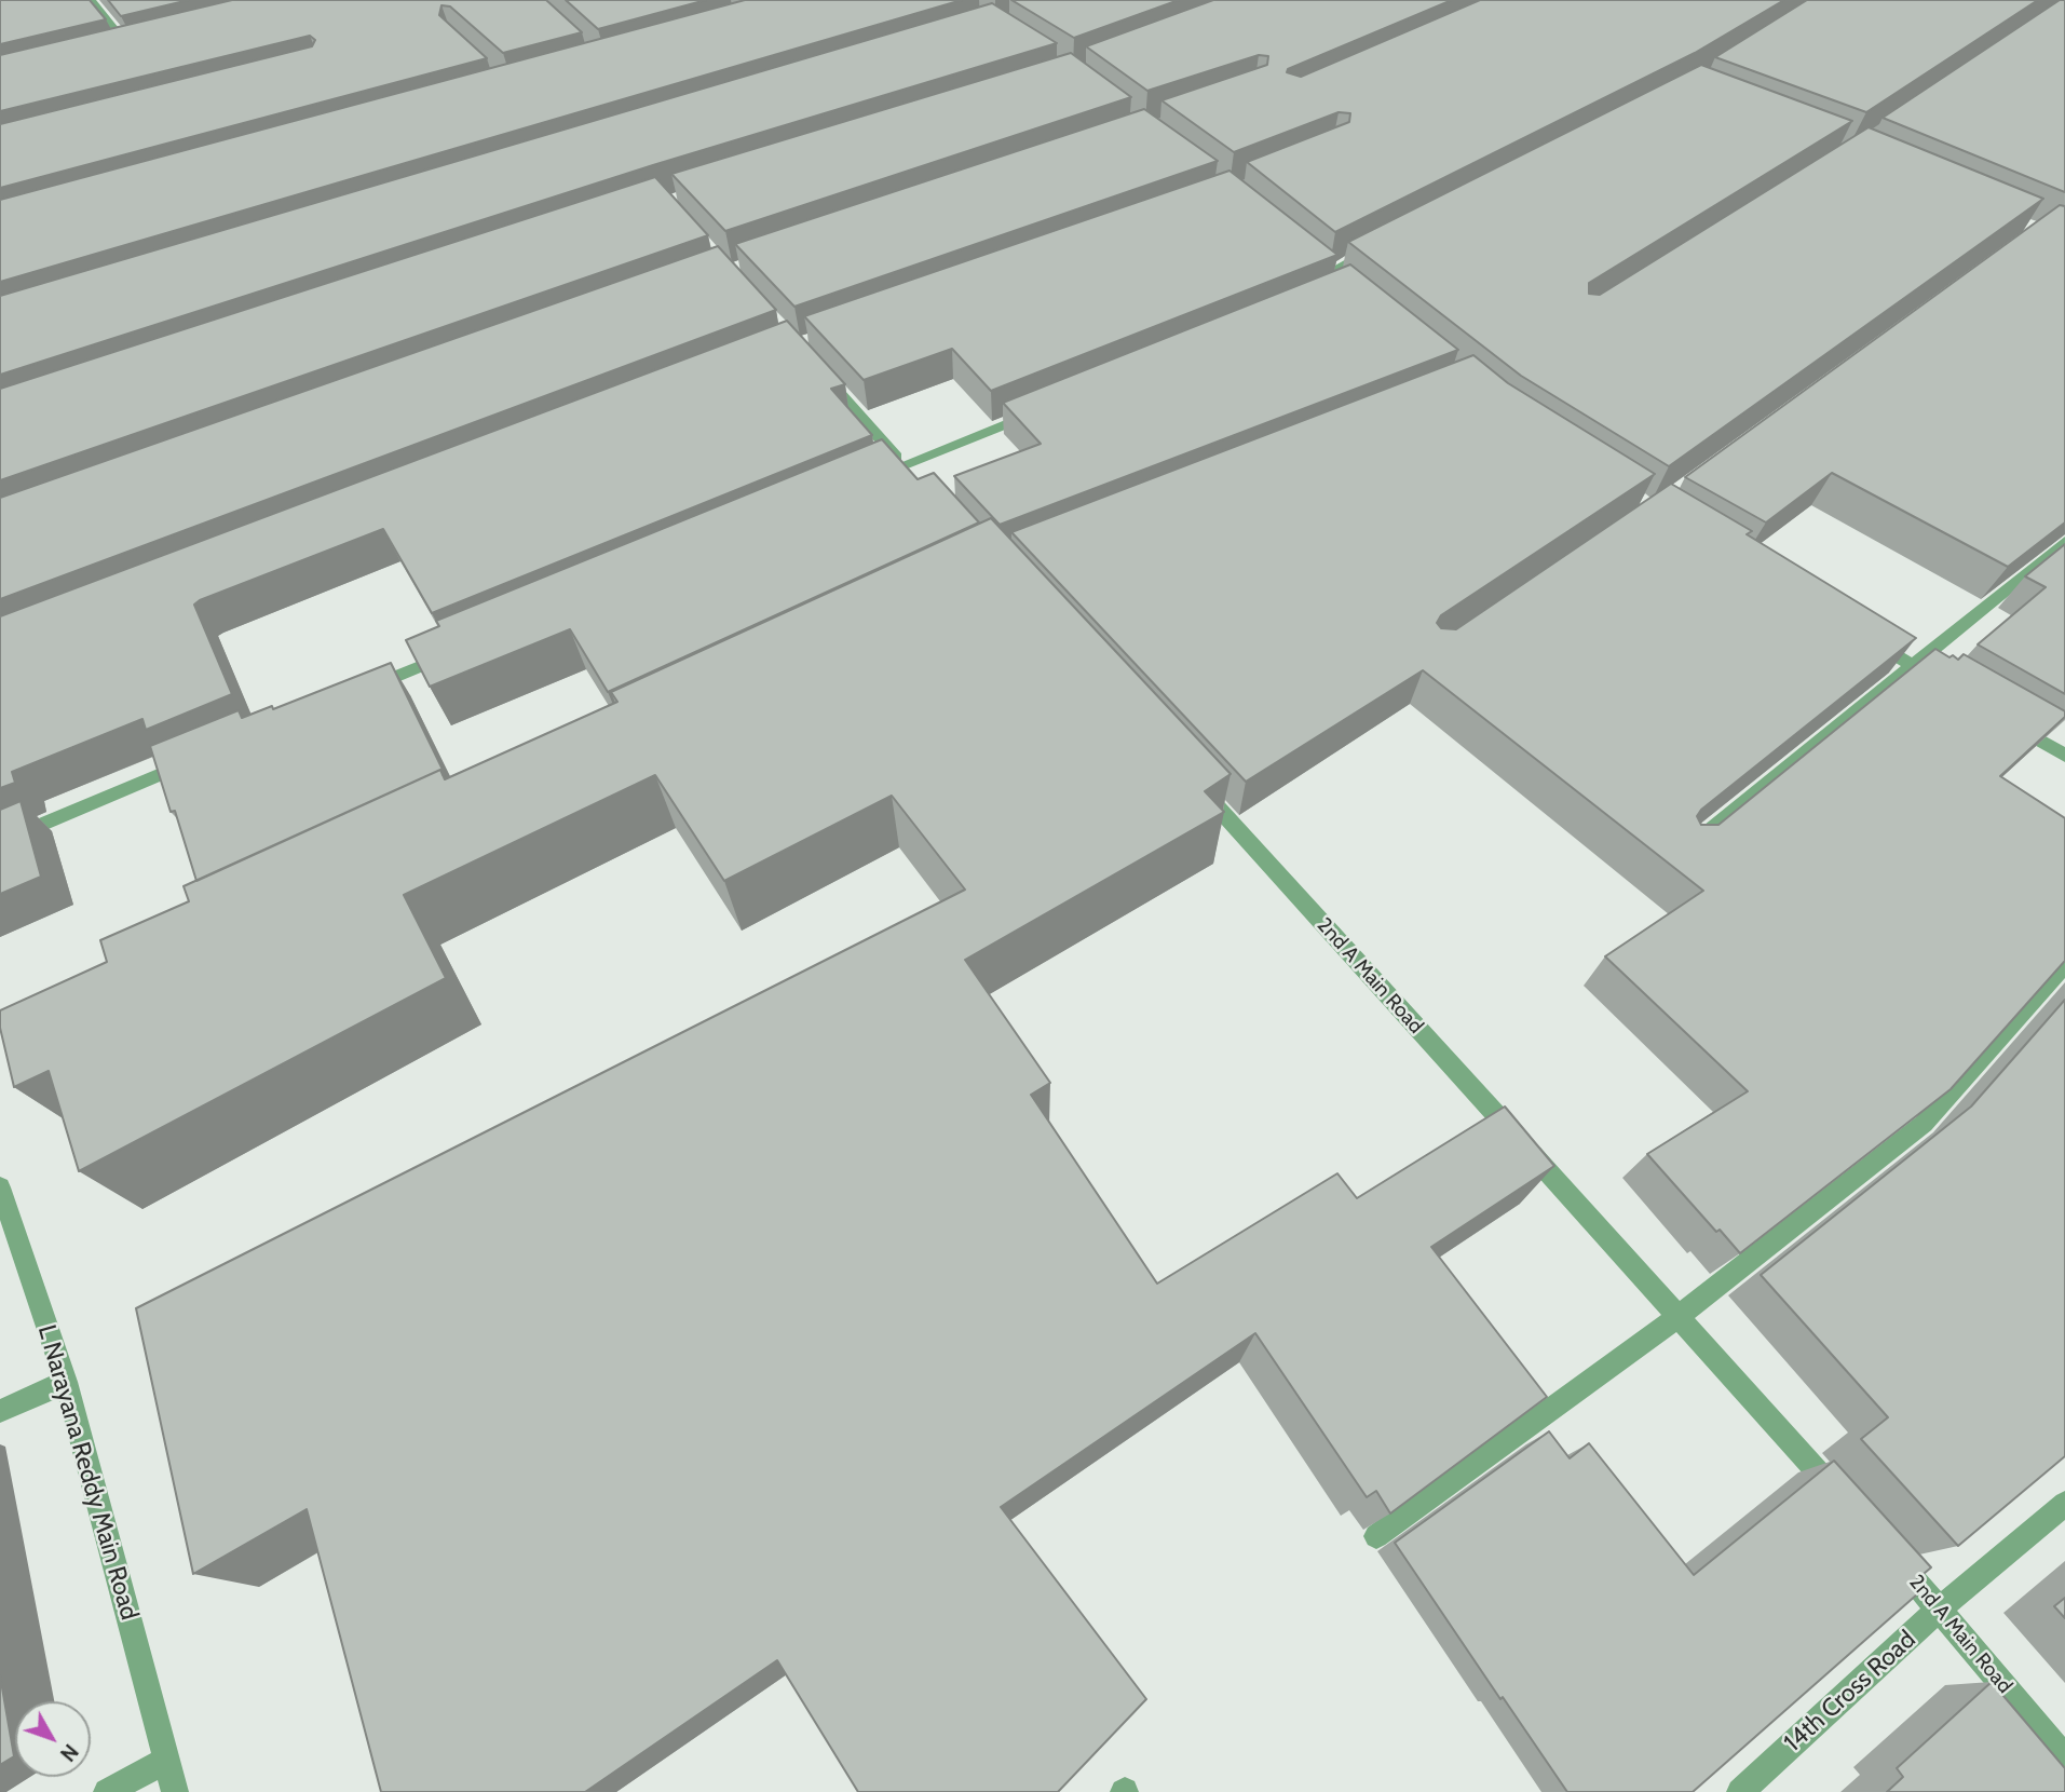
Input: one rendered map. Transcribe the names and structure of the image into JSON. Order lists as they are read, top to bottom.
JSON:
{
  "streets": {
    "street": ["2nd A Main Road", "L Narayana Reddy Main Road", "14th Cross Road"]
  },
  "crossings": [
    ["2nd A Main Road", "14th Cross Road"]
  ],
  "north": "bottom right"
}
